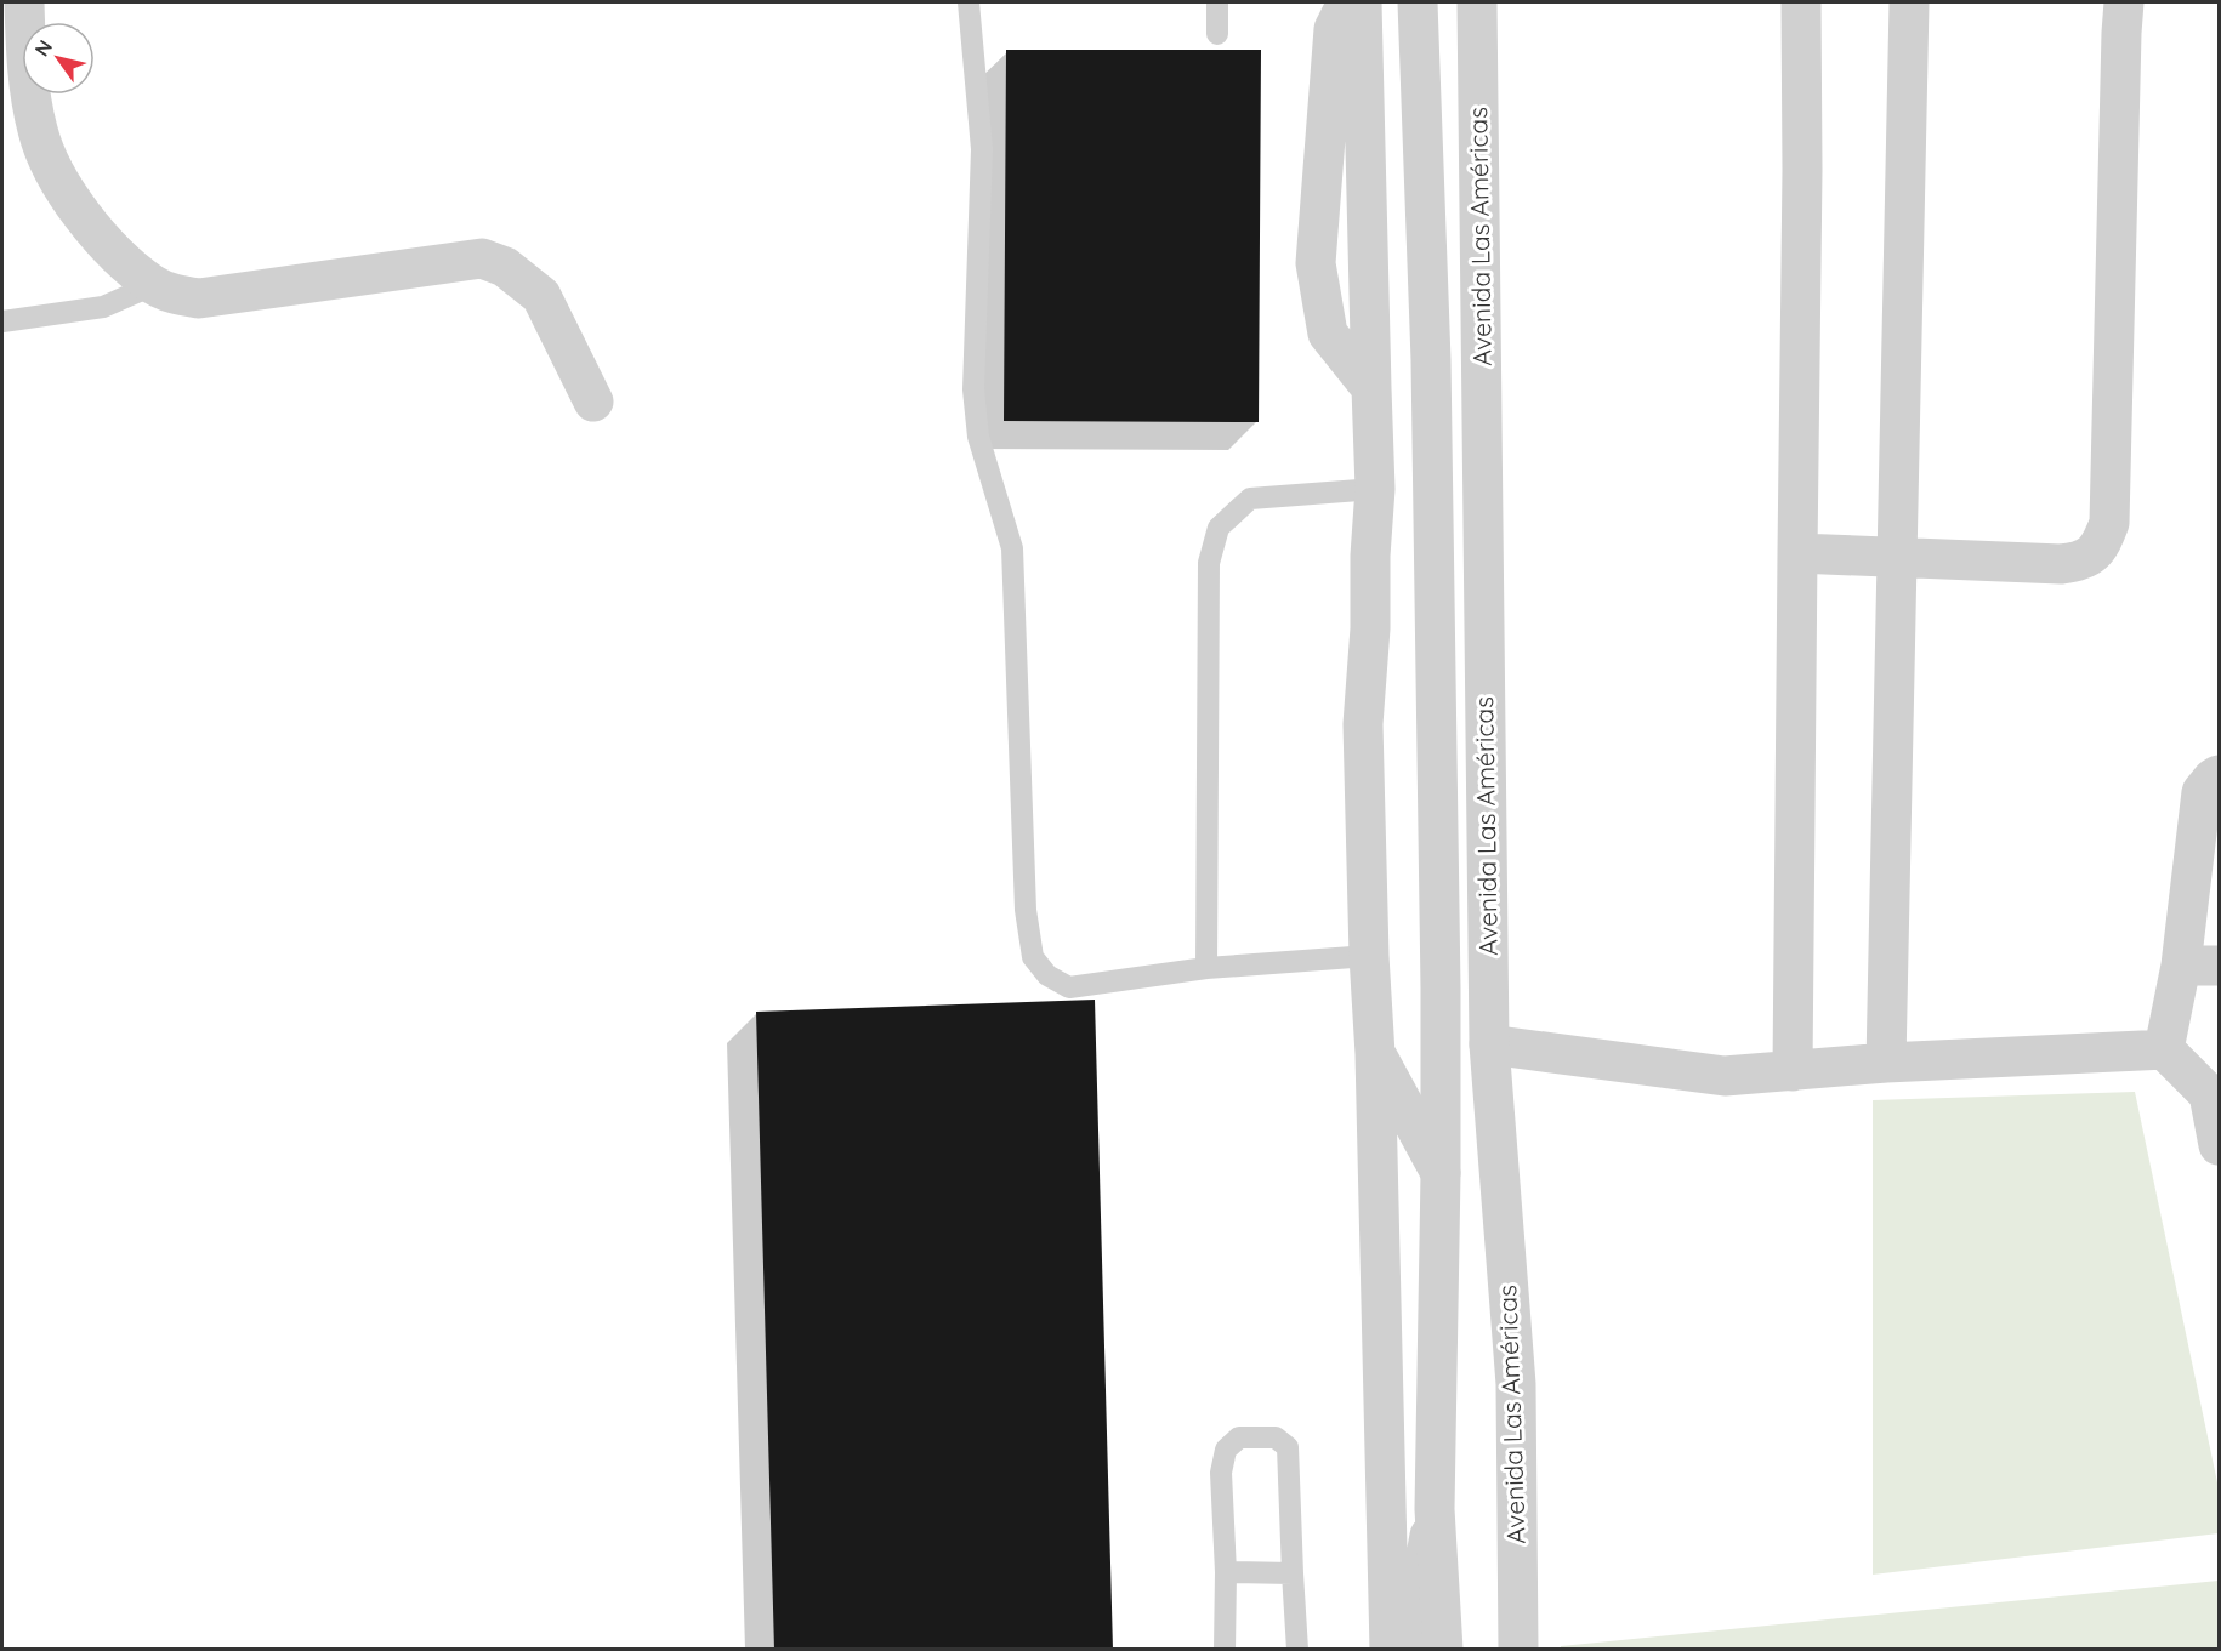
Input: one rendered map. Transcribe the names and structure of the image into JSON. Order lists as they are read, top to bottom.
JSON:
{
  "streets": {
    "street": ["Avenida Las Américas"]
  },
  "north": "top left"
}
